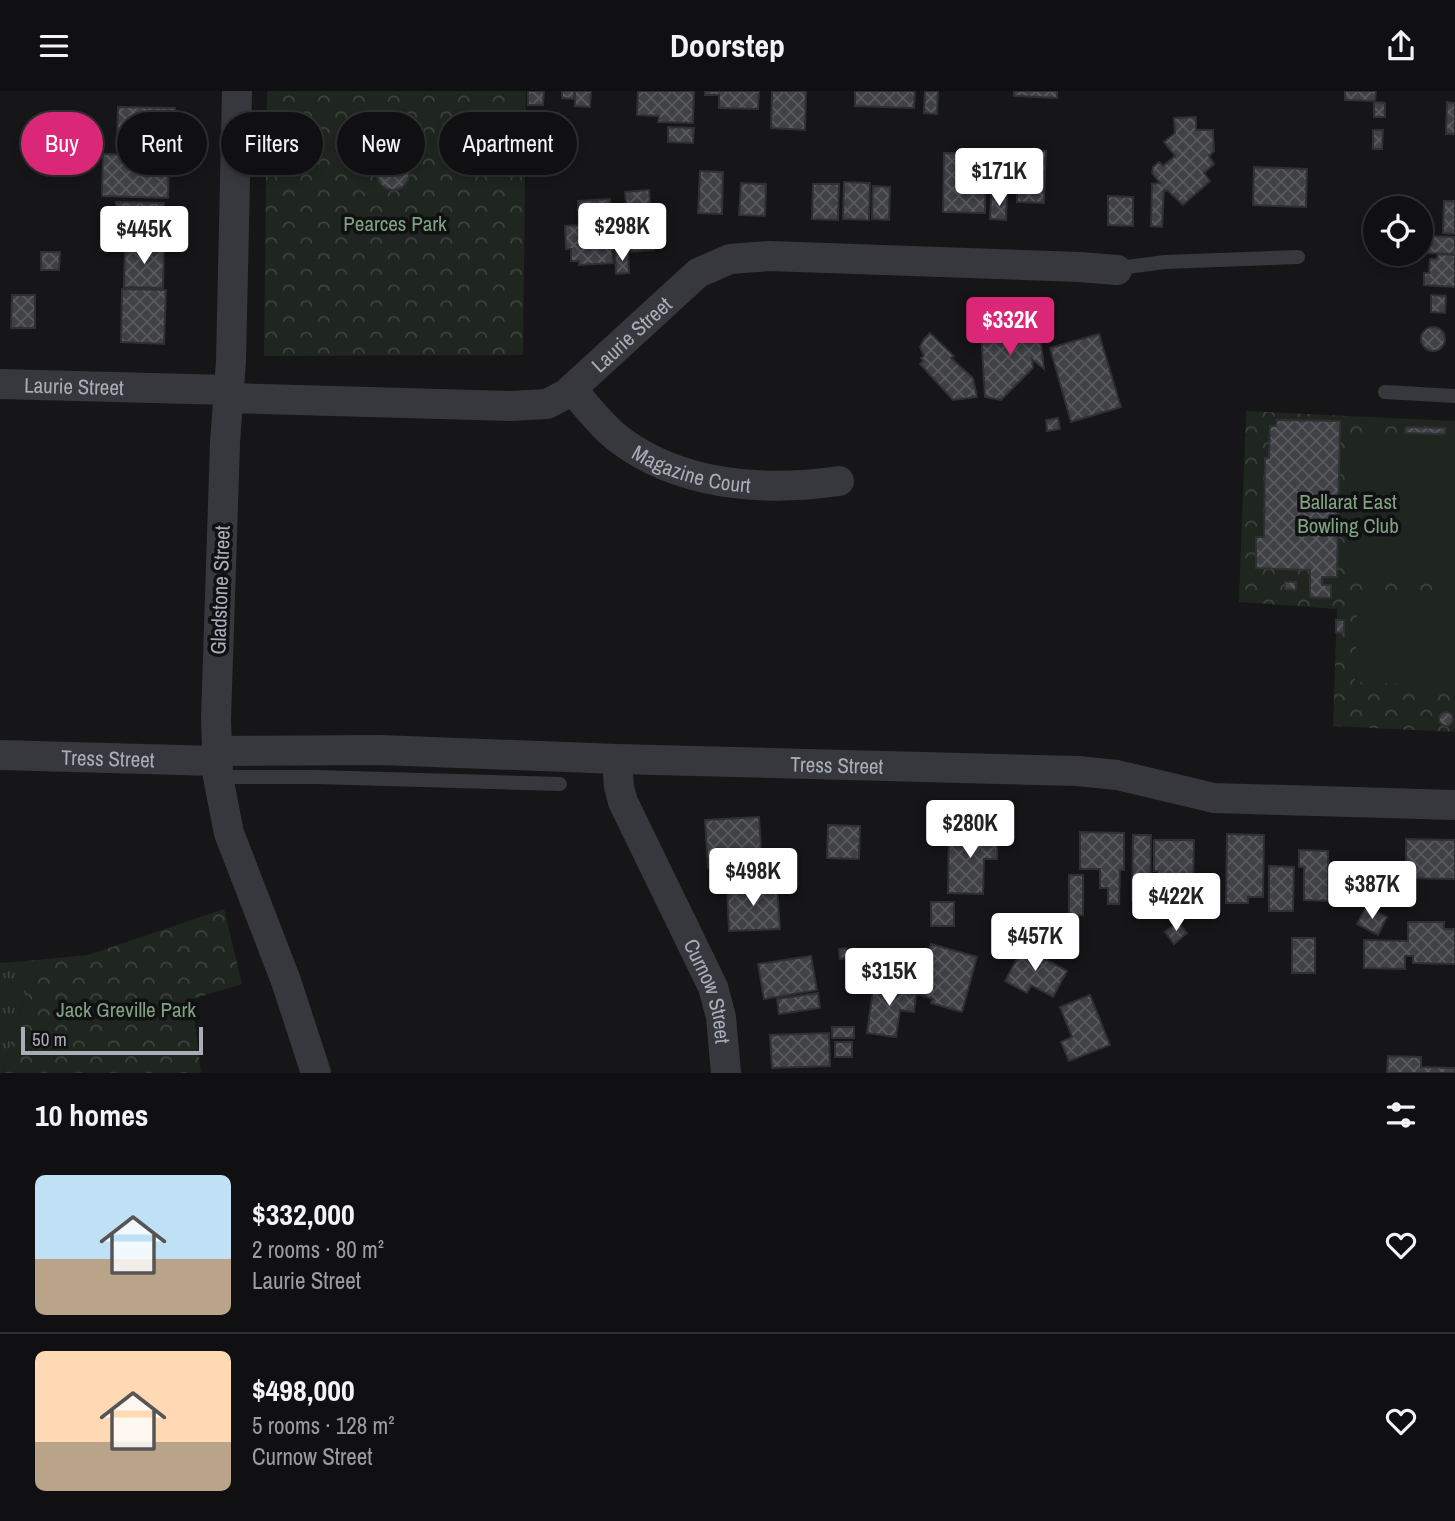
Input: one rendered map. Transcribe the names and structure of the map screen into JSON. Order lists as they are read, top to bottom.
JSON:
{
  "streets": {
    "street": [
      "Laurie Street",
      "Magazine Court",
      "Gladstone Street",
      "Tress Street",
      "Curnow Street"
    ]
  },
  "crossings": [
    ["Laurie Street", "Magazine Court"],
    ["Laurie Street", "Gladstone Street"],
    ["Gladstone Street", "Tress Street"],
    ["Tress Street", "Curnow Street"]
  ],
  "parks": ["Pearces Park", "Ballarat East Bowling Club", "Jack Greville Park"],
  "scale_bar": "50 m",
  "page": {
    "header": "Doorstep",
    "chip": [
      "Buy",
      "Rent",
      "Filters",
      "New",
      "Apartment"
    ],
    "price": [
      "$171K",
      "$298K",
      "$445K",
      "$332K",
      "$280K",
      "$498K",
      "$387K",
      "$422K",
      "$457K",
      "$315K"
    ],
    "scale": "50 m",
    "heading": "10 homes",
    "list": [
      {
        "name": "$332,000",
        "note": "2 rooms · 80 m² · Laurie Street"
      },
      {
        "name": "$498,000",
        "note": "5 rooms · 128 m² · Curnow Street"
      }
    ]
  }
}
